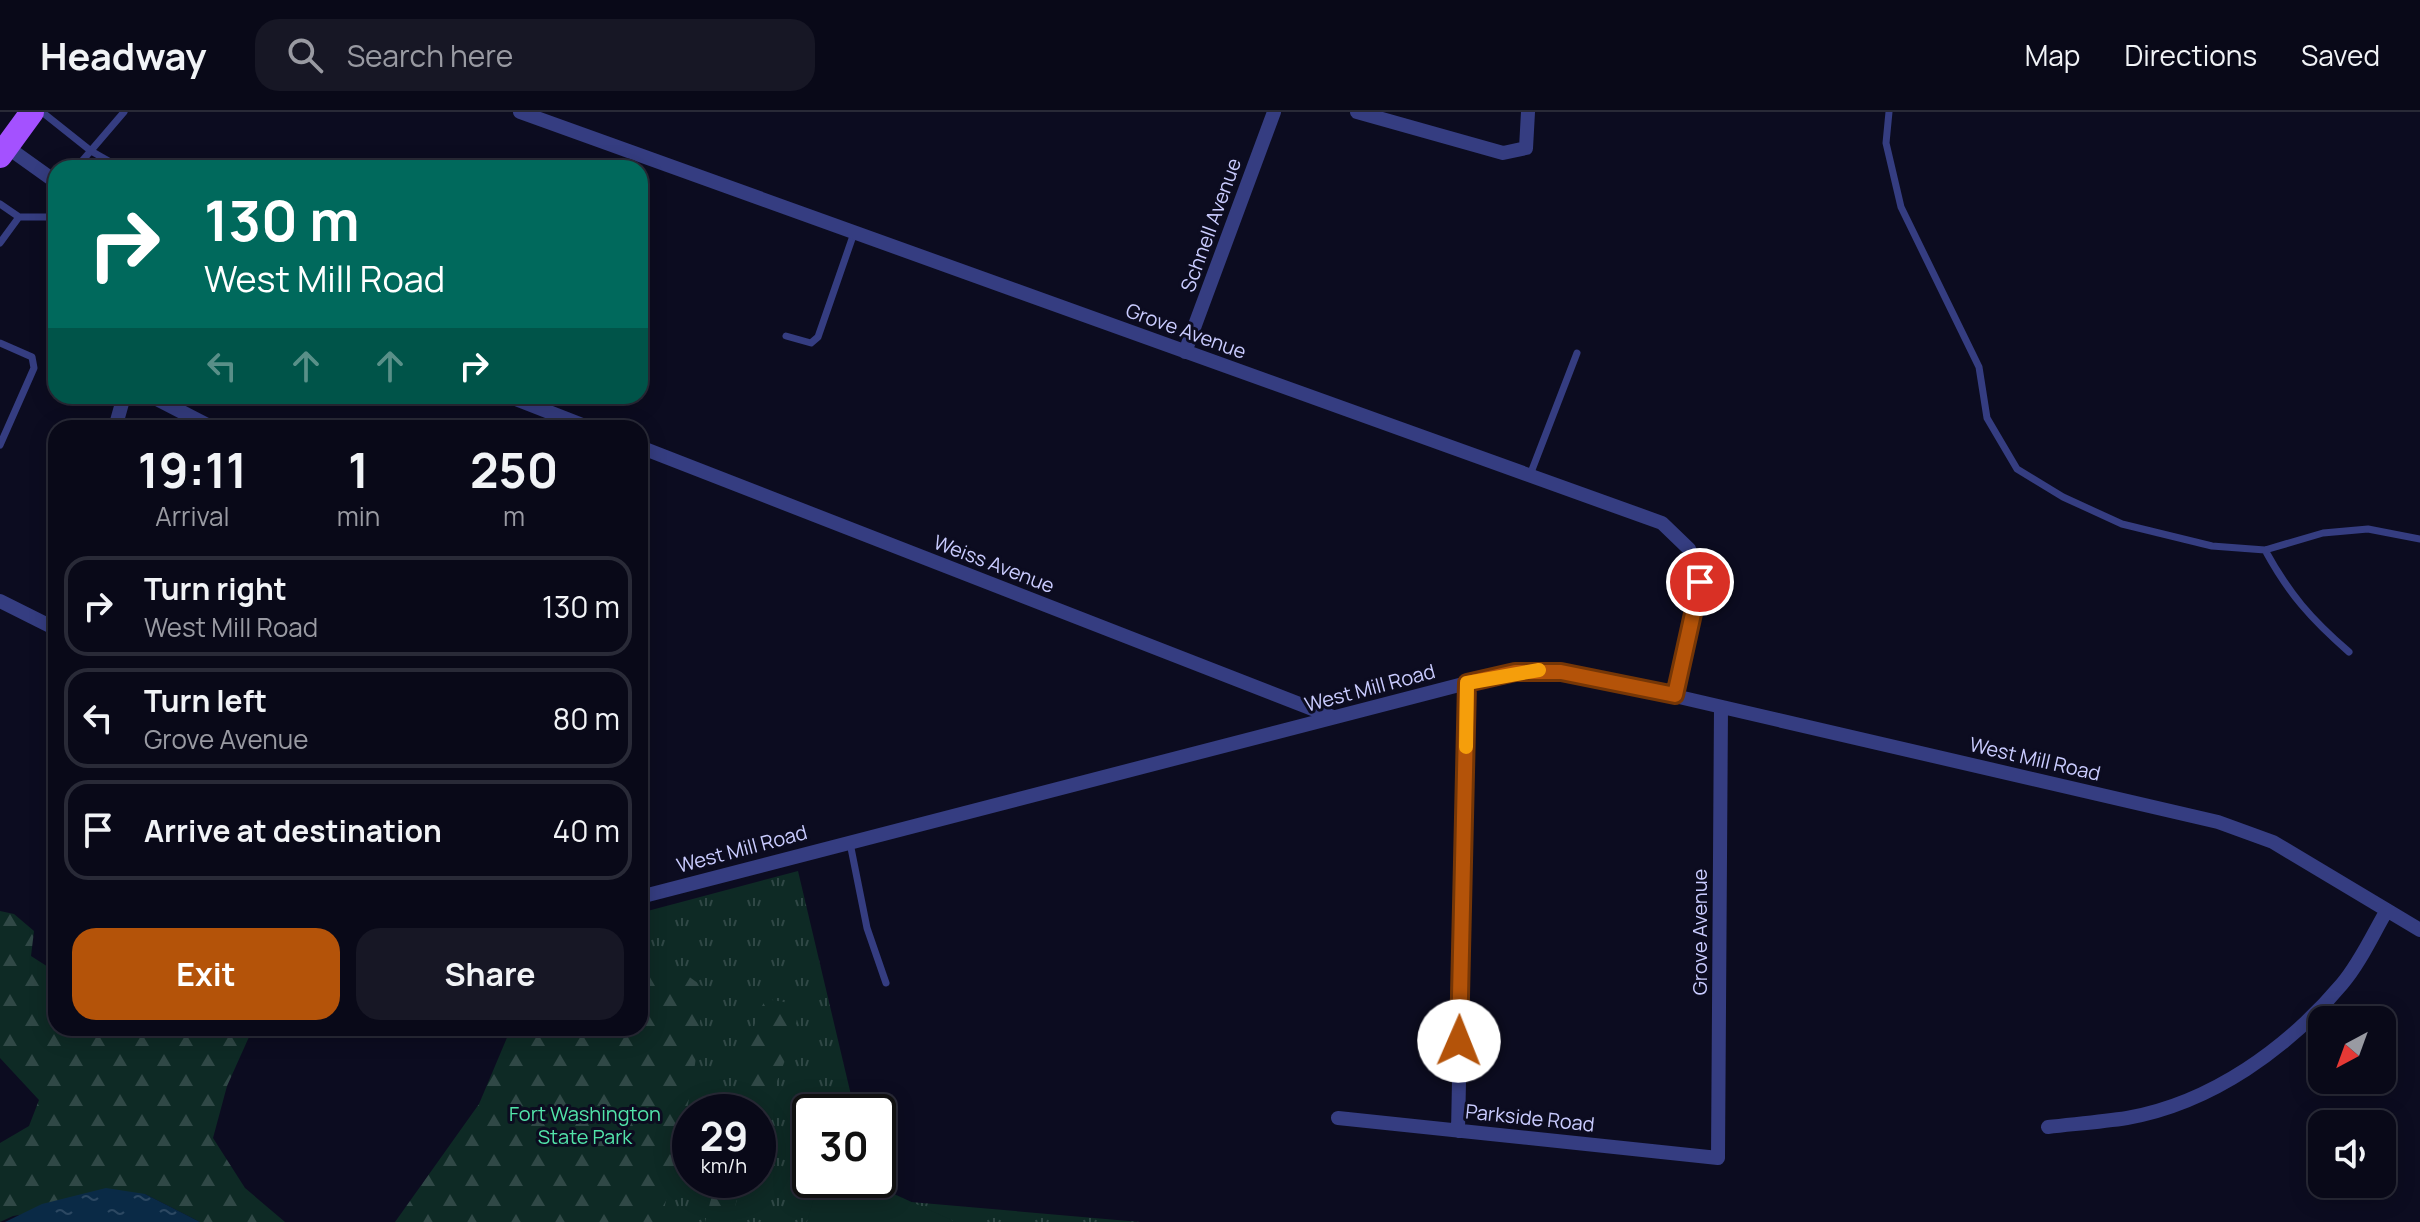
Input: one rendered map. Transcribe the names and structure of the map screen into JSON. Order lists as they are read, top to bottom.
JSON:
{
  "streets": {
    "street": [
      "Schnell Avenue",
      "Grove Avenue",
      "Weiss Avenue",
      "West Mill Road",
      "Parkside Road"
    ]
  },
  "crossings": [
    ["Schnell Avenue", "Grove Avenue"],
    ["Grove Avenue", "West Mill Road"],
    ["Grove Avenue", "Parkside Road"],
    ["Weiss Avenue", "West Mill Road"]
  ],
  "parks": ["Fort Washington State Park"],
  "north": "bottom left",
  "page": {
    "header": "Headway",
    "search": "Search here",
    "nav": ["Map", "Directions", "Saved"],
    "turn": ["130 m", "West Mill Road"],
    "eta": [
      "19:11",
      "Arrival",
      "1",
      "min",
      "250",
      "m"
    ],
    "list": [
      {
        "name": "Turn right",
        "note": "West Mill Road",
        "value": "130 m"
      },
      {
        "name": "Turn left",
        "note": "Grove Avenue",
        "value": "80 m"
      },
      {
        "name": "Arrive at destination",
        "value": "40 m"
      }
    ],
    "buttons": ["Exit", "Share"],
    "speed": "29 km/h",
    "limit": "30"
  }
}
